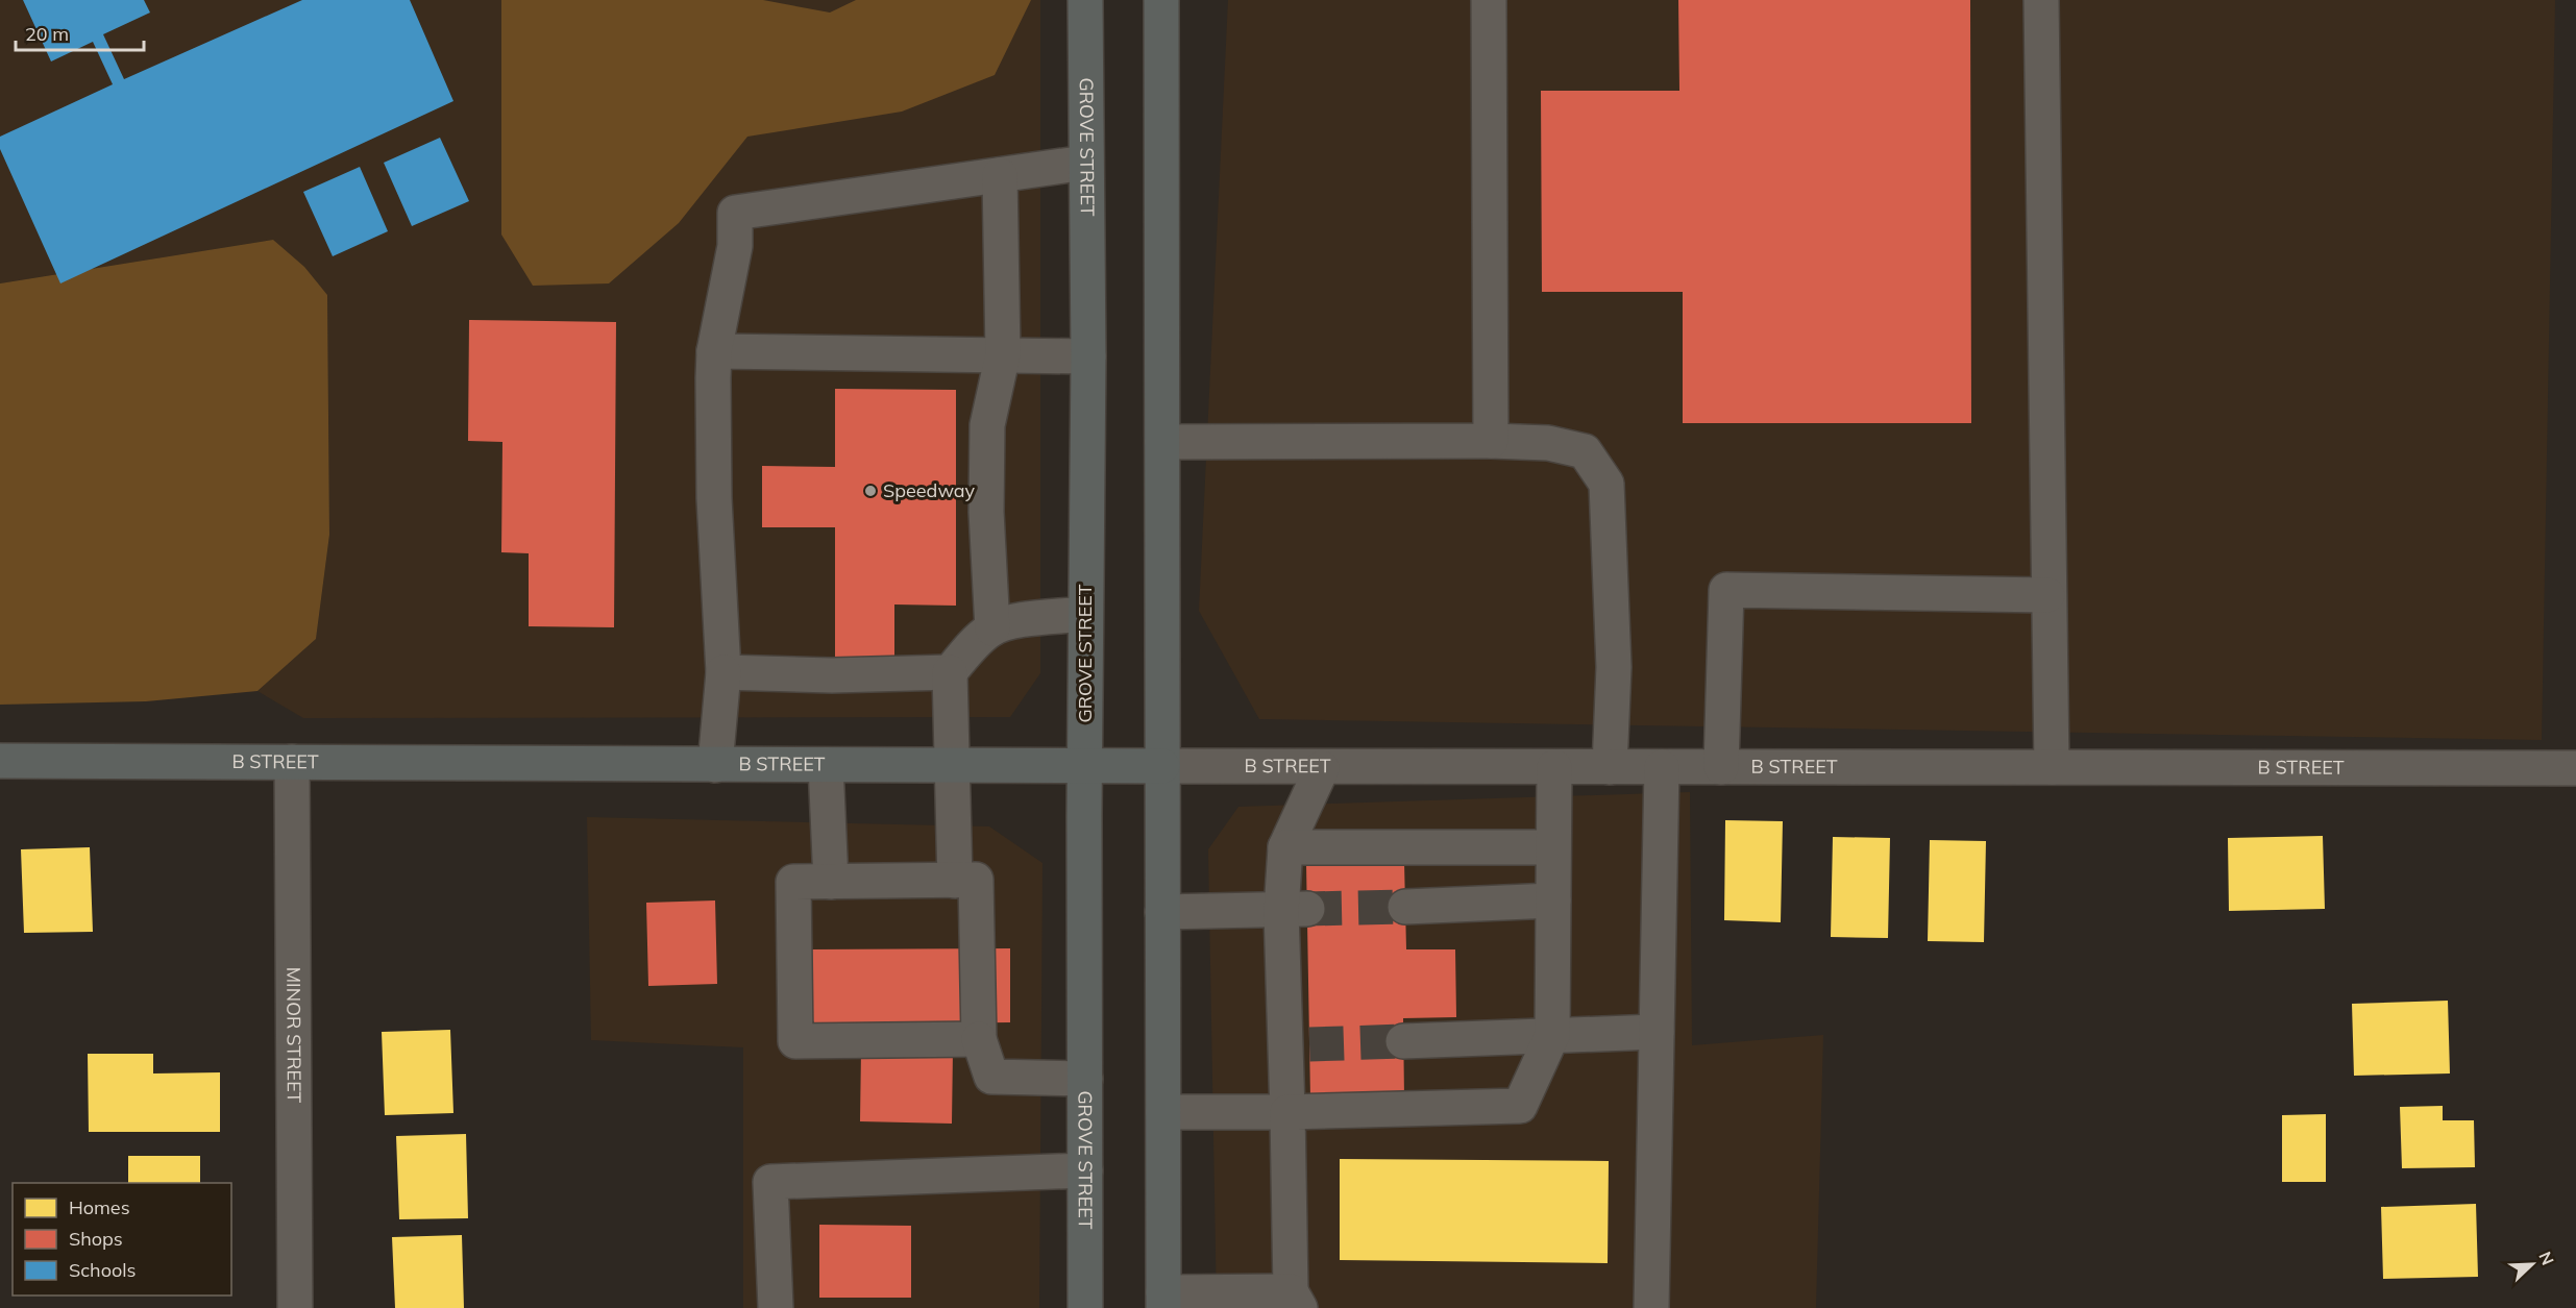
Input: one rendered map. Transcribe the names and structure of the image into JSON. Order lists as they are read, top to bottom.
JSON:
{
  "streets": {
    "main road": ["GROVE STREET", "B STREET"],
    "street": ["MINOR STREET"]
  },
  "crossings": [
    ["GROVE STREET", "B STREET"],
    ["B STREET", "MINOR STREET"]
  ],
  "places": ["Speedway"],
  "legend": ["Homes", "Shops", "Schools"],
  "scale_bar": "20 m",
  "north": "top right"
}
